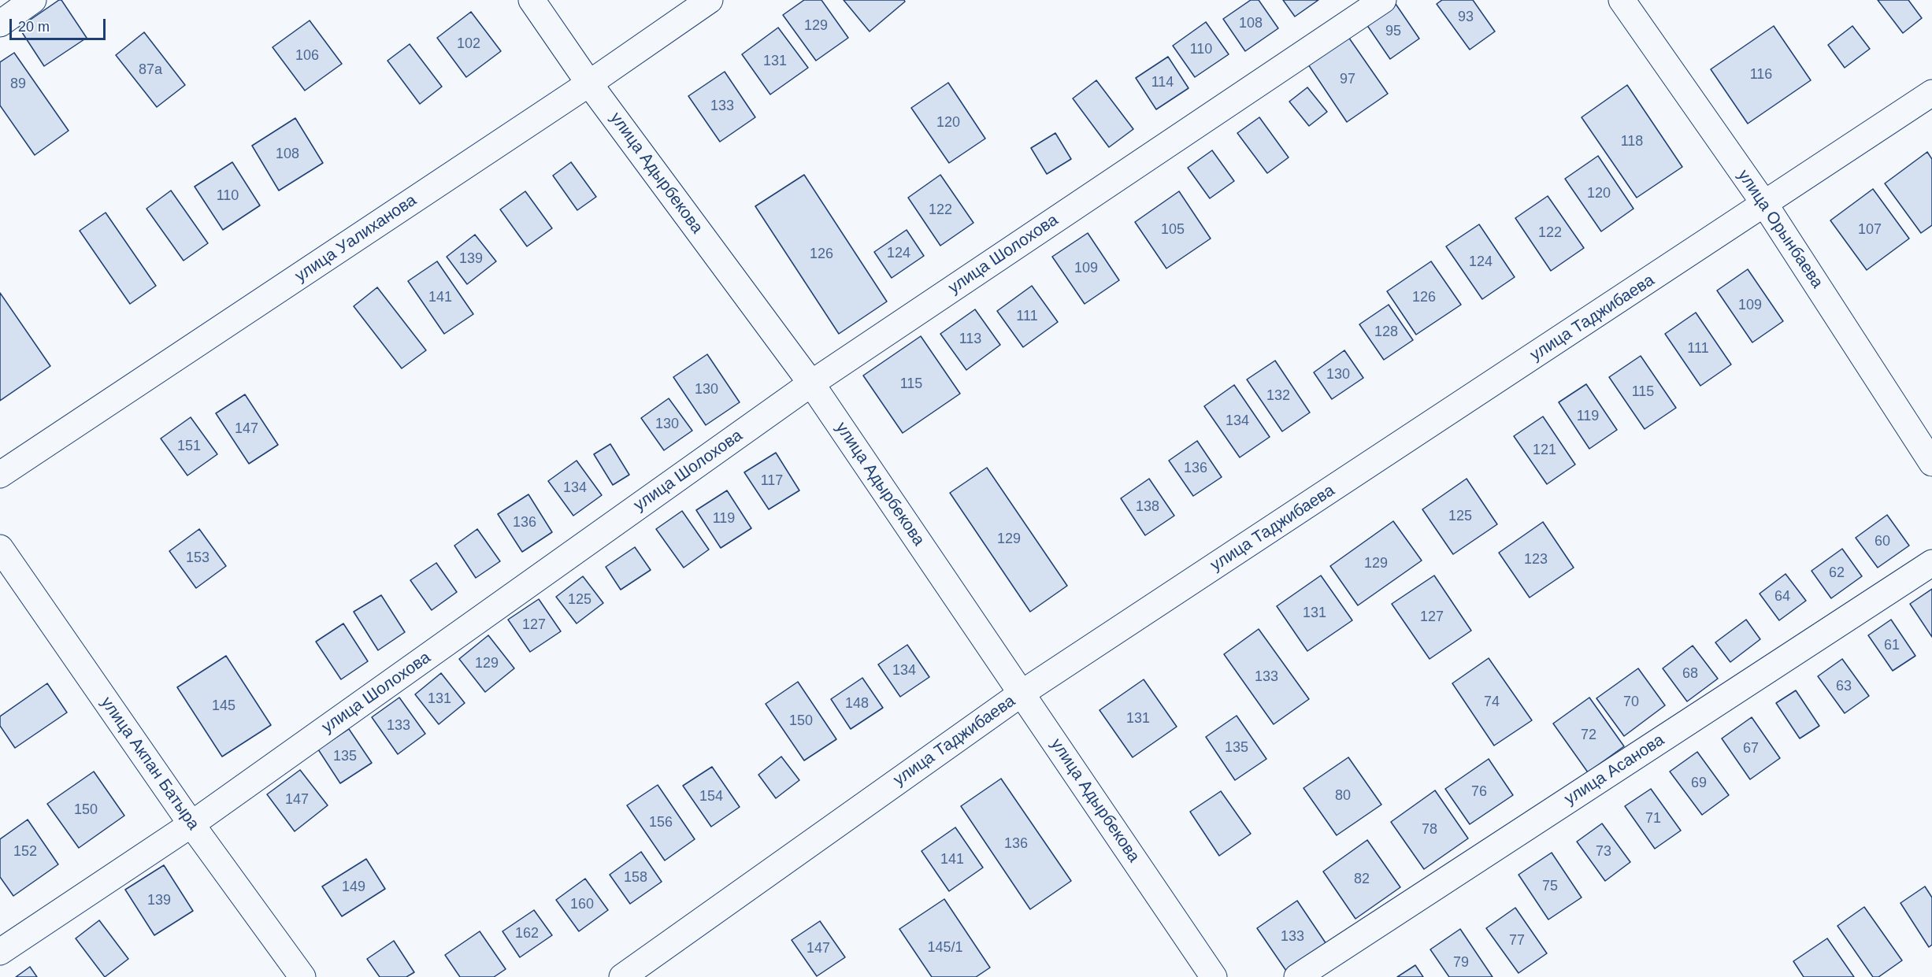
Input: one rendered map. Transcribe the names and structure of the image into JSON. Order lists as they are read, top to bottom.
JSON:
{
  "streets": {
    "street": [
      "улица Адырбекова",
      "улица Орынбаева",
      "улица Уалиханова",
      "улица Шолохова",
      "улица Таджибаева",
      "улица Акпан Батыра",
      "улица Асанова"
    ]
  },
  "crossings": [
    ["улица Адырбекова", "улица Уалиханова"],
    ["улица Адырбекова", "улица Шолохова"],
    ["улица Адырбекова", "улица Таджибаева"],
    ["улица Орынбаева", "улица Таджибаева"],
    ["улица Шолохова", "улица Акпан Батыра"]
  ],
  "house_numbers": [
    "93",
    "108",
    "129",
    "95",
    "102",
    "110",
    "106",
    "131",
    "87а",
    "116",
    "97",
    "114",
    "89",
    "133",
    "120",
    "118",
    "108",
    "120",
    "110",
    "122",
    "105",
    "107",
    "122",
    "124",
    "126",
    "139",
    "124",
    "109",
    "141",
    "126",
    "109",
    "111",
    "128",
    "113",
    "111",
    "130",
    "115",
    "130",
    "115",
    "132",
    "119",
    "134",
    "130",
    "147",
    "151",
    "121",
    "136",
    "117",
    "134",
    "138",
    "125",
    "119",
    "136",
    "129",
    "60",
    "153",
    "123",
    "129",
    "62",
    "64",
    "125",
    "131",
    "127",
    "127",
    "61",
    "129",
    "134",
    "68",
    "133",
    "63",
    "131",
    "74",
    "70",
    "148",
    "145",
    "131",
    "150",
    "133",
    "72",
    "135",
    "67",
    "135",
    "69",
    "76",
    "80",
    "154",
    "147",
    "150",
    "71",
    "156",
    "78",
    "136",
    "152",
    "73",
    "141",
    "158",
    "82",
    "75",
    "149",
    "139",
    "160",
    "162",
    "133",
    "77",
    "145/1",
    "147",
    "79"
  ],
  "scale_bar": "20 m"
}
